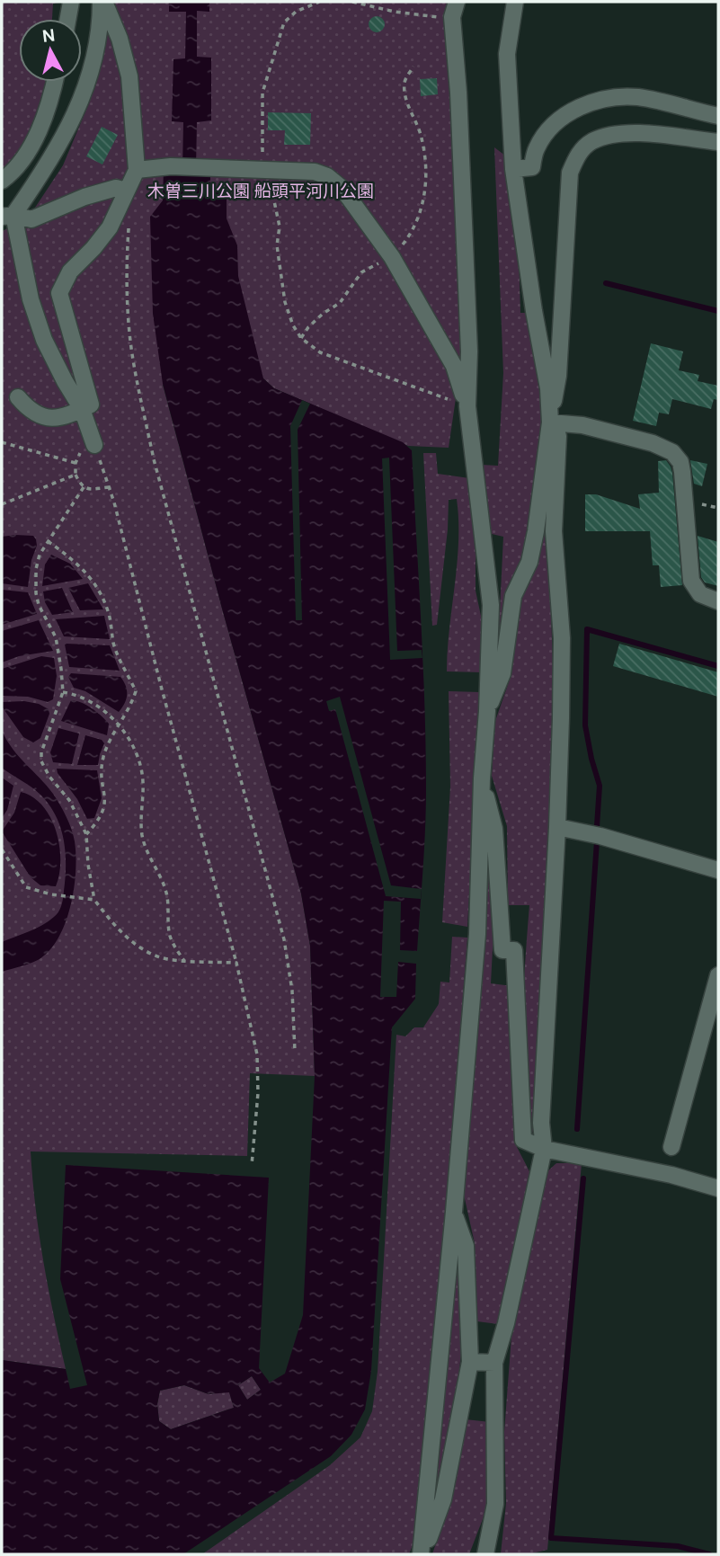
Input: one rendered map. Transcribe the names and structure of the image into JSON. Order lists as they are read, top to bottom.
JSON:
{
  "parks": ["木曽三川公園 船頭平河川公園"],
  "north": "top"
}
